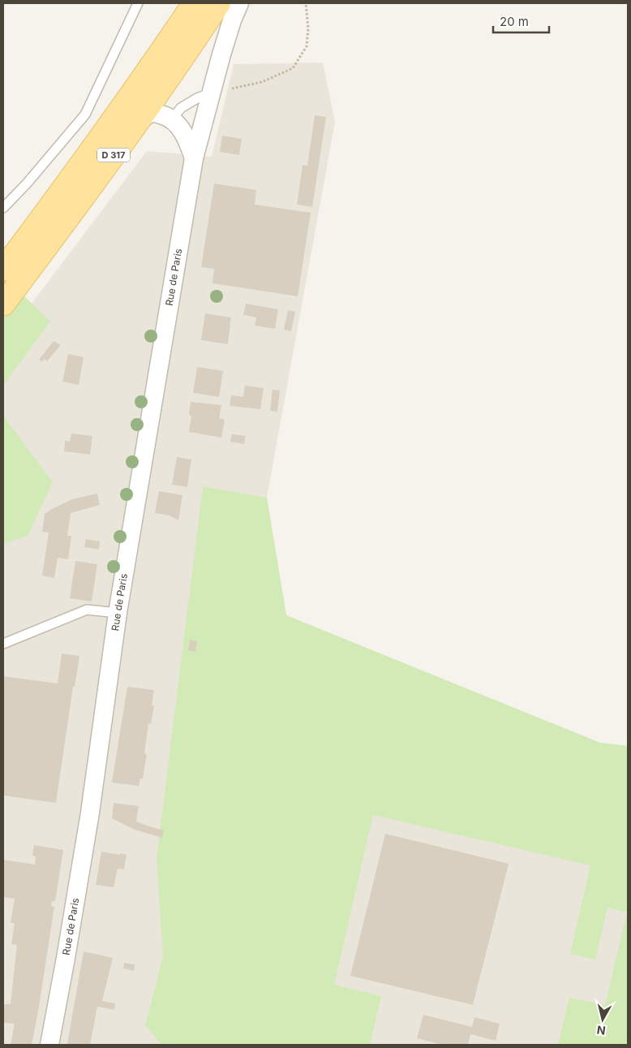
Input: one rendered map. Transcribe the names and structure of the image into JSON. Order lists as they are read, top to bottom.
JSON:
{
  "streets": {
    "main road": ["D 317"],
    "street": ["Rue de Paris"]
  },
  "crossings": [
    ["D 317", "Rue de Paris"]
  ],
  "scale_bar": "20 m",
  "north": "bottom"
}
